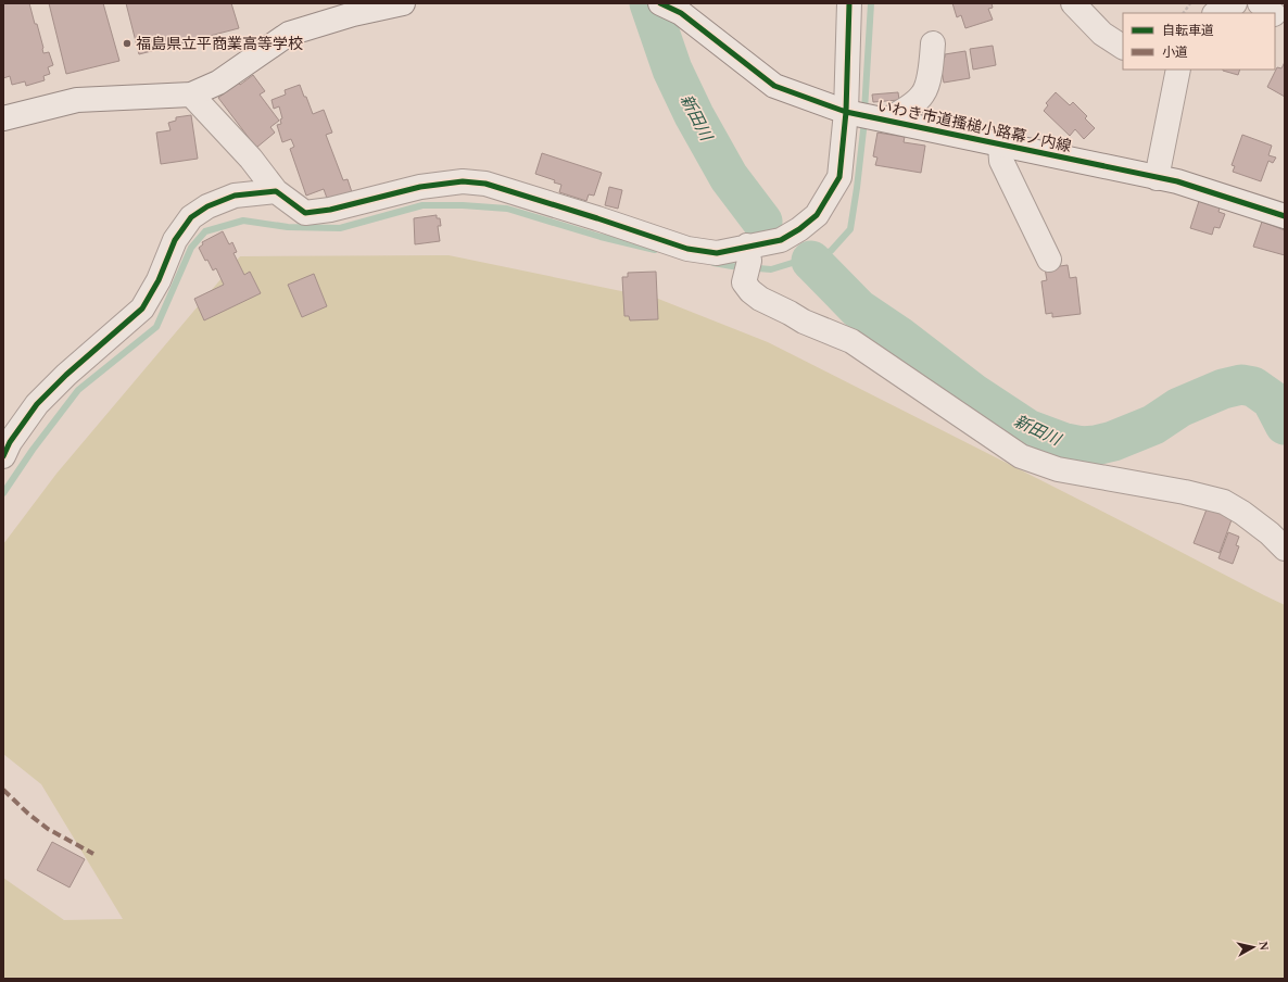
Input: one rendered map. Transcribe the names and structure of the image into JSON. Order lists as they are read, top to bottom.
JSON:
{
  "streets": {
    "street": ["いわき市道搔槌小路幕ノ内線"]
  },
  "water": ["新田川"],
  "places": ["福島県立平商業高等学校"],
  "legend": ["自転車道", "小道"],
  "north": "right"
}
